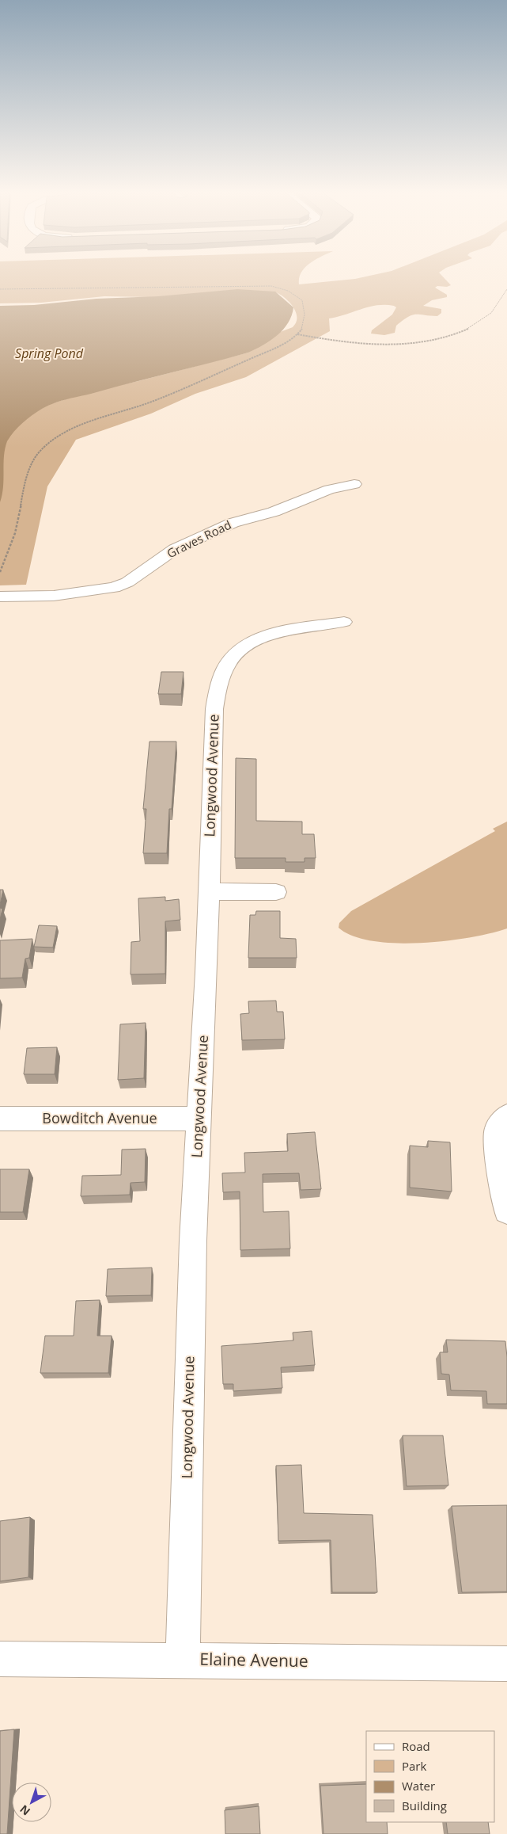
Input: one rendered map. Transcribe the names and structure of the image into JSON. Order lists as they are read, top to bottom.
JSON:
{
  "streets": {
    "street": [
      "Graves Road",
      "Longwood Avenue",
      "Bowditch Avenue",
      "Elaine Avenue"
    ]
  },
  "crossings": [
    ["Longwood Avenue", "Bowditch Avenue"],
    ["Longwood Avenue", "Elaine Avenue"]
  ],
  "water": ["Spring Pond"],
  "legend": [
    "Road",
    "Park",
    "Water",
    "Building"
  ],
  "north": "bottom left"
}
